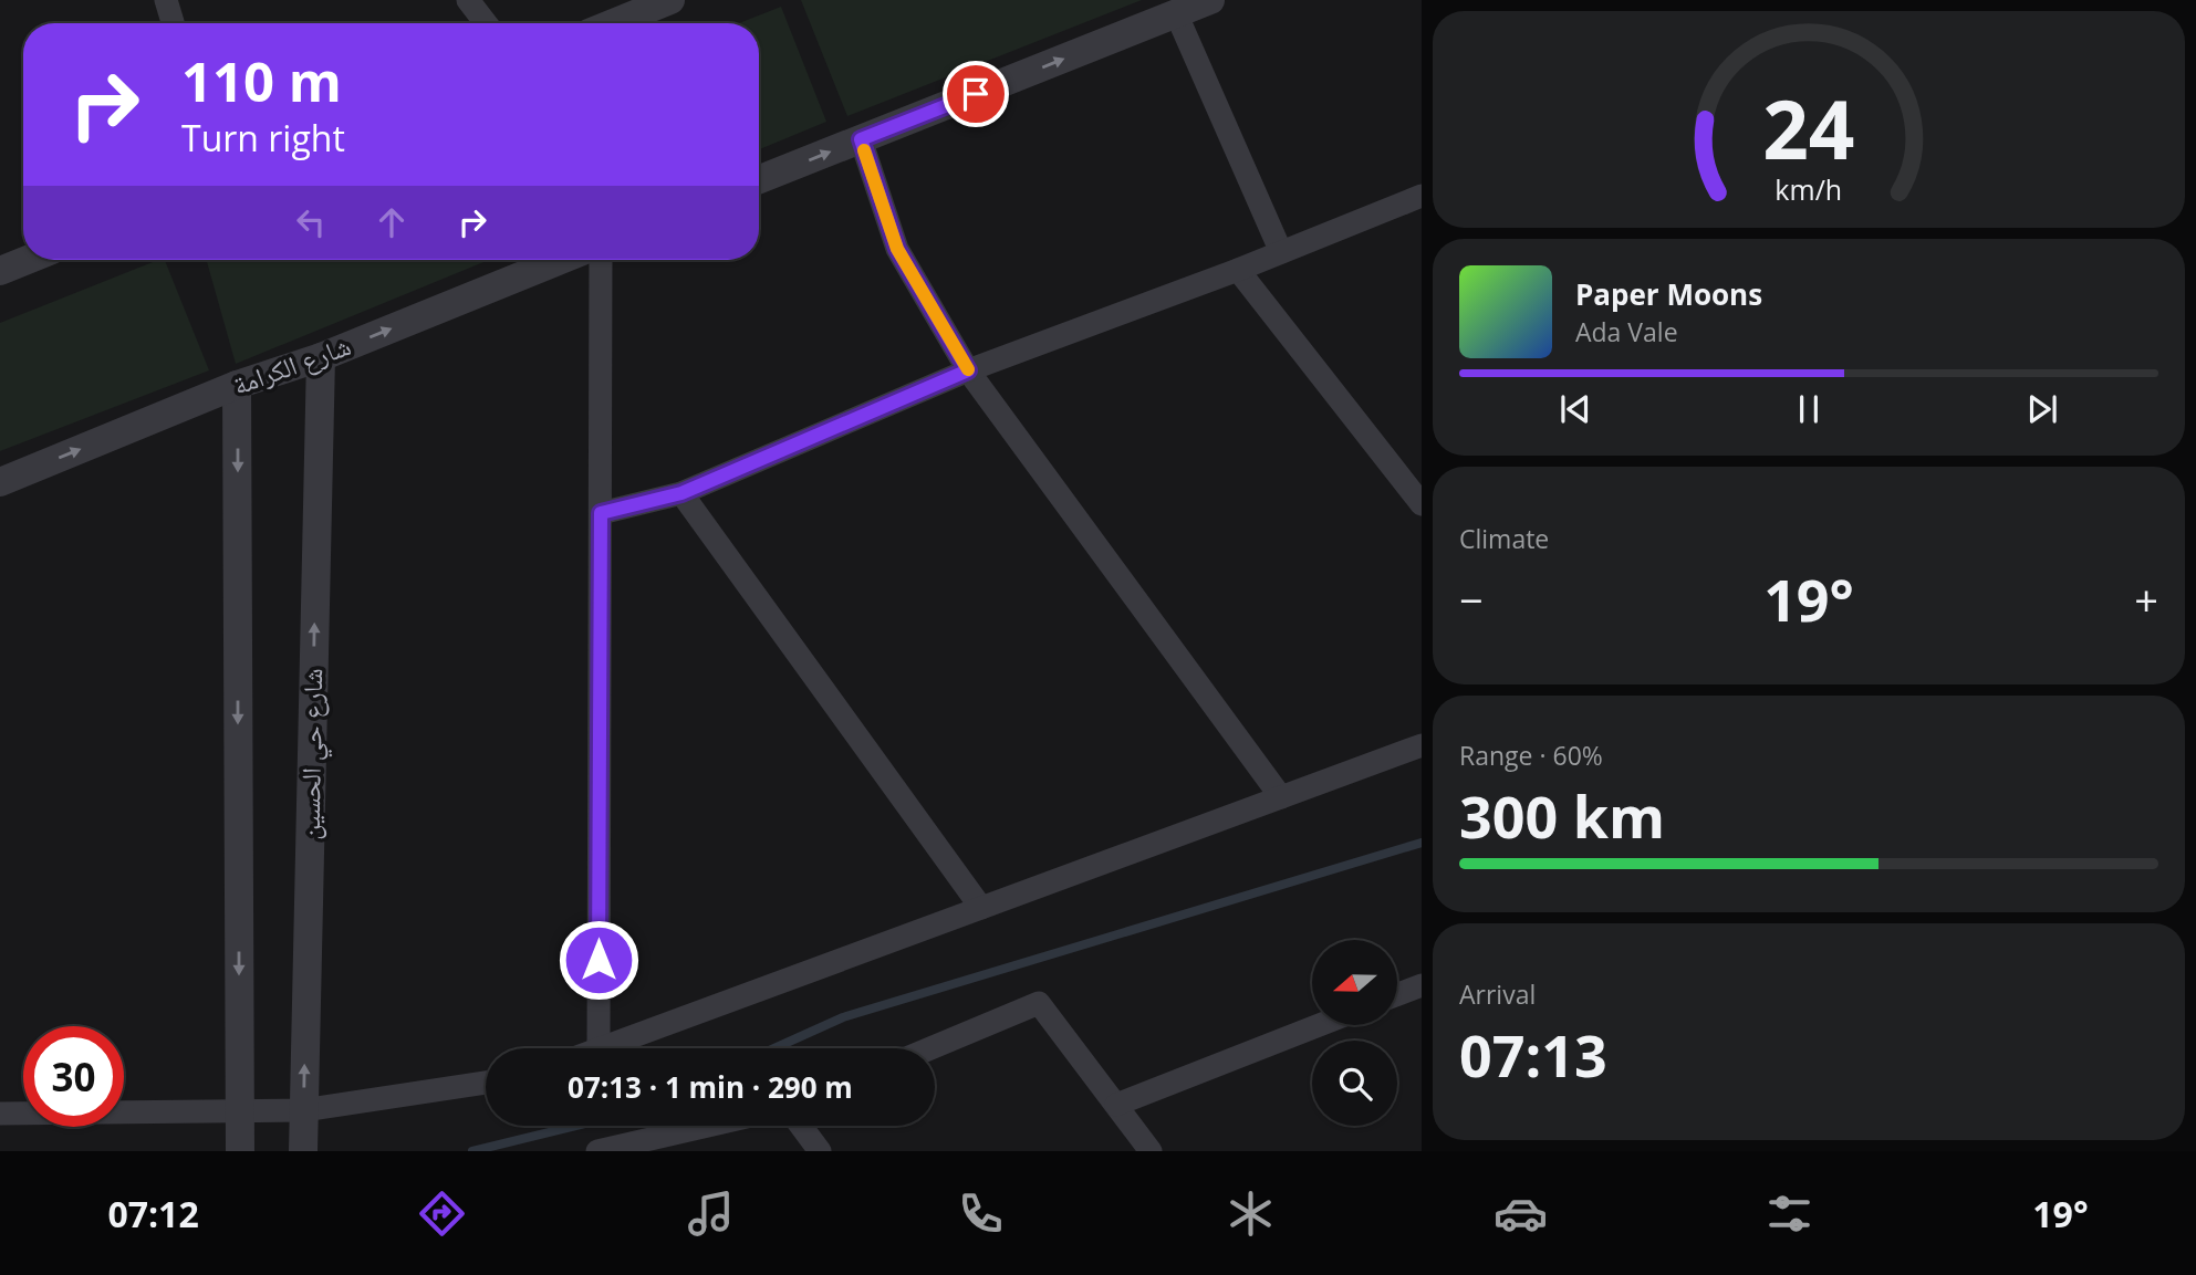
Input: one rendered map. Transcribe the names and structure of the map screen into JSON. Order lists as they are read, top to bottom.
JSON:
{
  "streets": {
    "street": ["شارع الكرامة", "شارع حي الحسين"]
  },
  "crossings": [
    ["شارع الكرامة", "شارع حي الحسين"]
  ],
  "one_way": ["شارع الكرامة"],
  "north": "left",
  "page": {
    "turn": ["110 m", "Turn right"],
    "song": ["Paper Moons", "Ada Vale"],
    "tile": [
      "Climate",
      ["Range · 60%", "300 km"],
      ["Arrival", "07:13"]
    ],
    "heat": ["−", "19°", "+"],
    "limit": "30",
    "trip": "07:13 · 1 min · 290 m",
    "tabs": ["07:12", "19°"],
    "gauge": ["24", "km/h"]
  }
}
